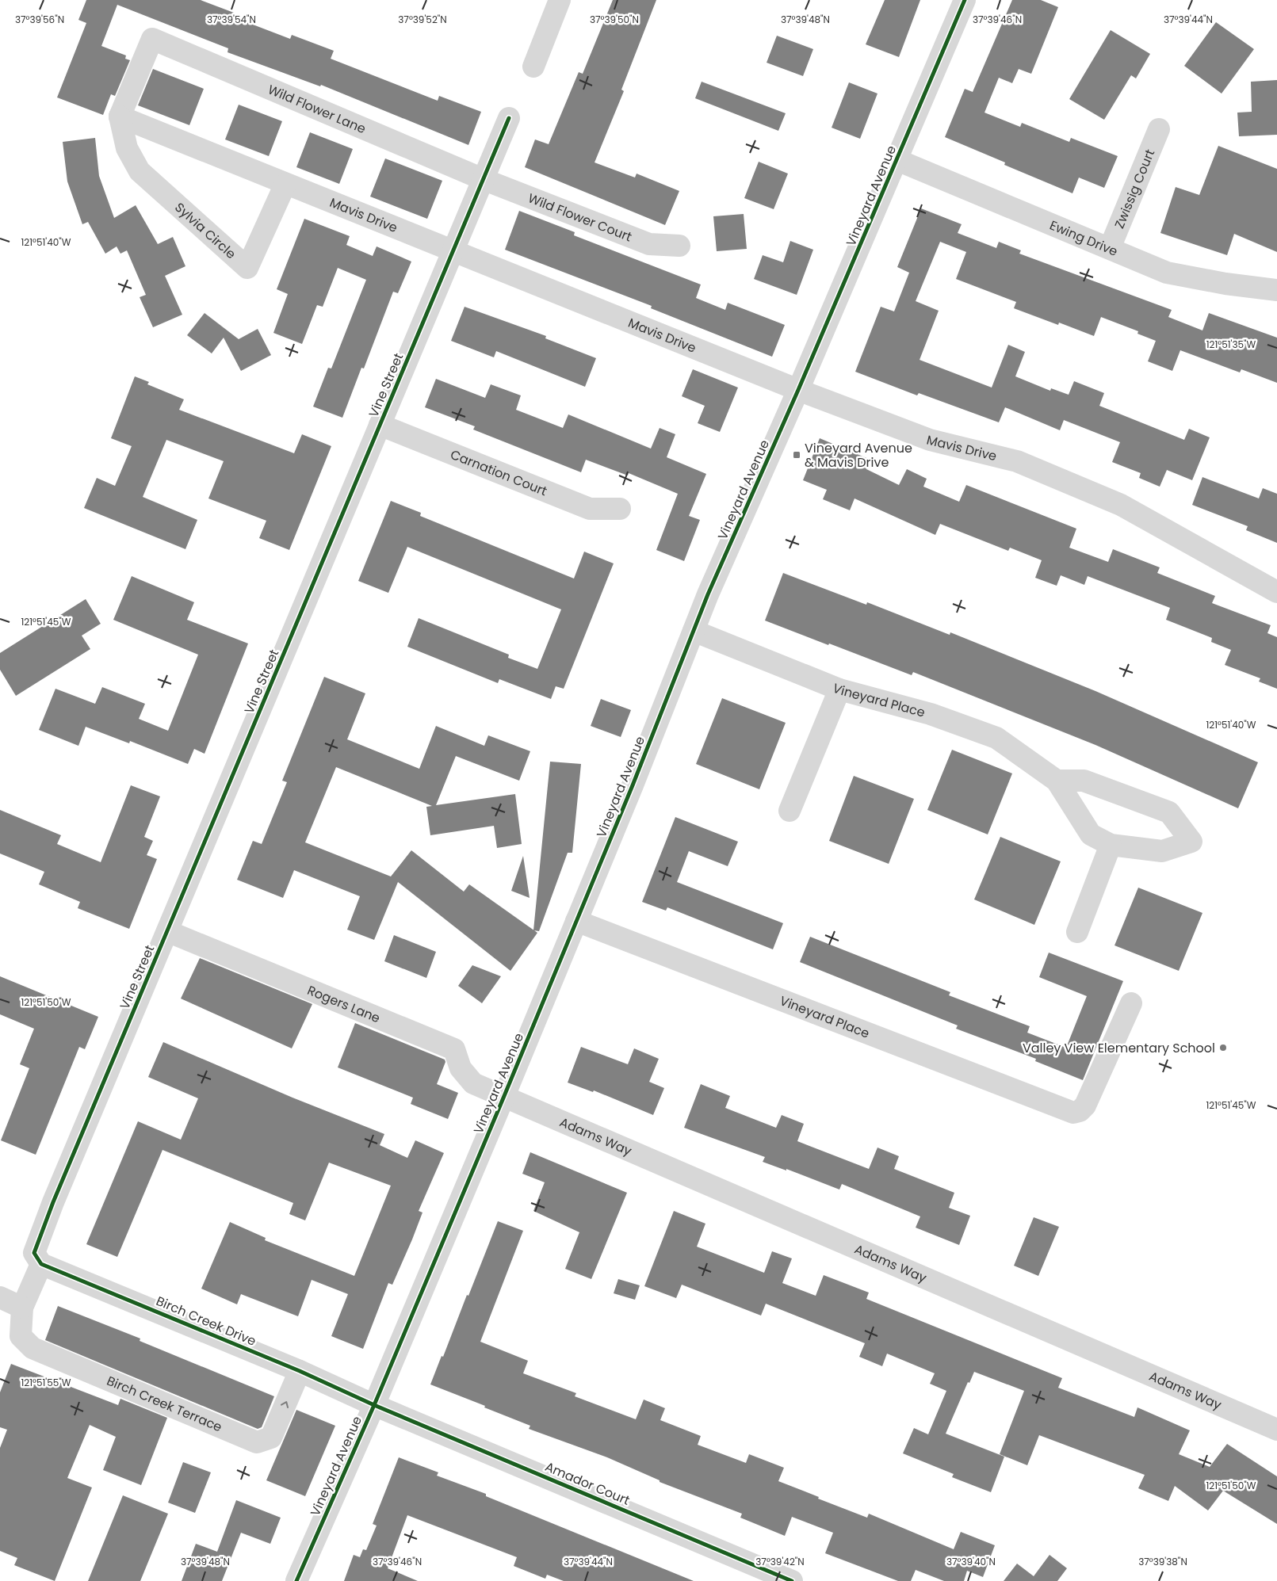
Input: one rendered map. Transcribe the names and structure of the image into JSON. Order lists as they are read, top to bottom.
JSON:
{
  "streets": {
    "street": [
      "Wild Flower Lane",
      "Zwissig Court",
      "Vineyard Avenue",
      "Mavis Drive",
      "Wild Flower Court",
      "Sylvia Circle",
      "Ewing Drive",
      "Vine Street",
      "Carnation Court",
      "Vineyard Place",
      "Rogers Lane",
      "Adams Way",
      "Birch Creek Drive",
      "Birch Creek Terrace",
      "Amador Court"
    ]
  },
  "crossings": [
    ["Wild Flower Lane", "Mavis Drive"],
    ["Wild Flower Lane", "Wild Flower Court"],
    ["Wild Flower Lane", "Sylvia Circle"],
    ["Wild Flower Lane", "Vine Street"],
    ["Zwissig Court", "Ewing Drive"],
    ["Vineyard Avenue", "Mavis Drive"],
    ["Vineyard Avenue", "Ewing Drive"],
    ["Vineyard Avenue", "Vineyard Place"],
    ["Vineyard Avenue", "Rogers Lane"],
    ["Vineyard Avenue", "Adams Way"],
    ["Vineyard Avenue", "Birch Creek Drive"],
    ["Vineyard Avenue", "Amador Court"],
    ["Mavis Drive", "Sylvia Circle"],
    ["Mavis Drive", "Vine Street"],
    ["Wild Flower Court", "Vine Street"],
    ["Vine Street", "Carnation Court"],
    ["Vine Street", "Rogers Lane"],
    ["Vine Street", "Birch Creek Drive"],
    ["Vine Street", "Birch Creek Terrace"],
    ["Rogers Lane", "Adams Way"],
    ["Birch Creek Drive", "Birch Creek Terrace"],
    ["Birch Creek Drive", "Amador Court"]
  ],
  "places": {
    "transit": ["Vineyard Avenue & Mavis Drive"],
    "other": ["Valley View Elementary School"]
  },
  "coordinates": [
    "37°39'56\"N",
    "37°39'54\"N",
    "37°39'50\"N",
    "37°39'48\"N",
    "37°39'46\"N",
    "37°39'44\"N",
    "37°39'52\"N",
    "121°51'40\"W",
    "121°51'35\"W",
    "121°51'45\"W",
    "121°51'50\"W",
    "121°51'55\"W",
    "37°39'42\"N",
    "37°39'40\"N",
    "37°39'38\"N"
  ]
}
